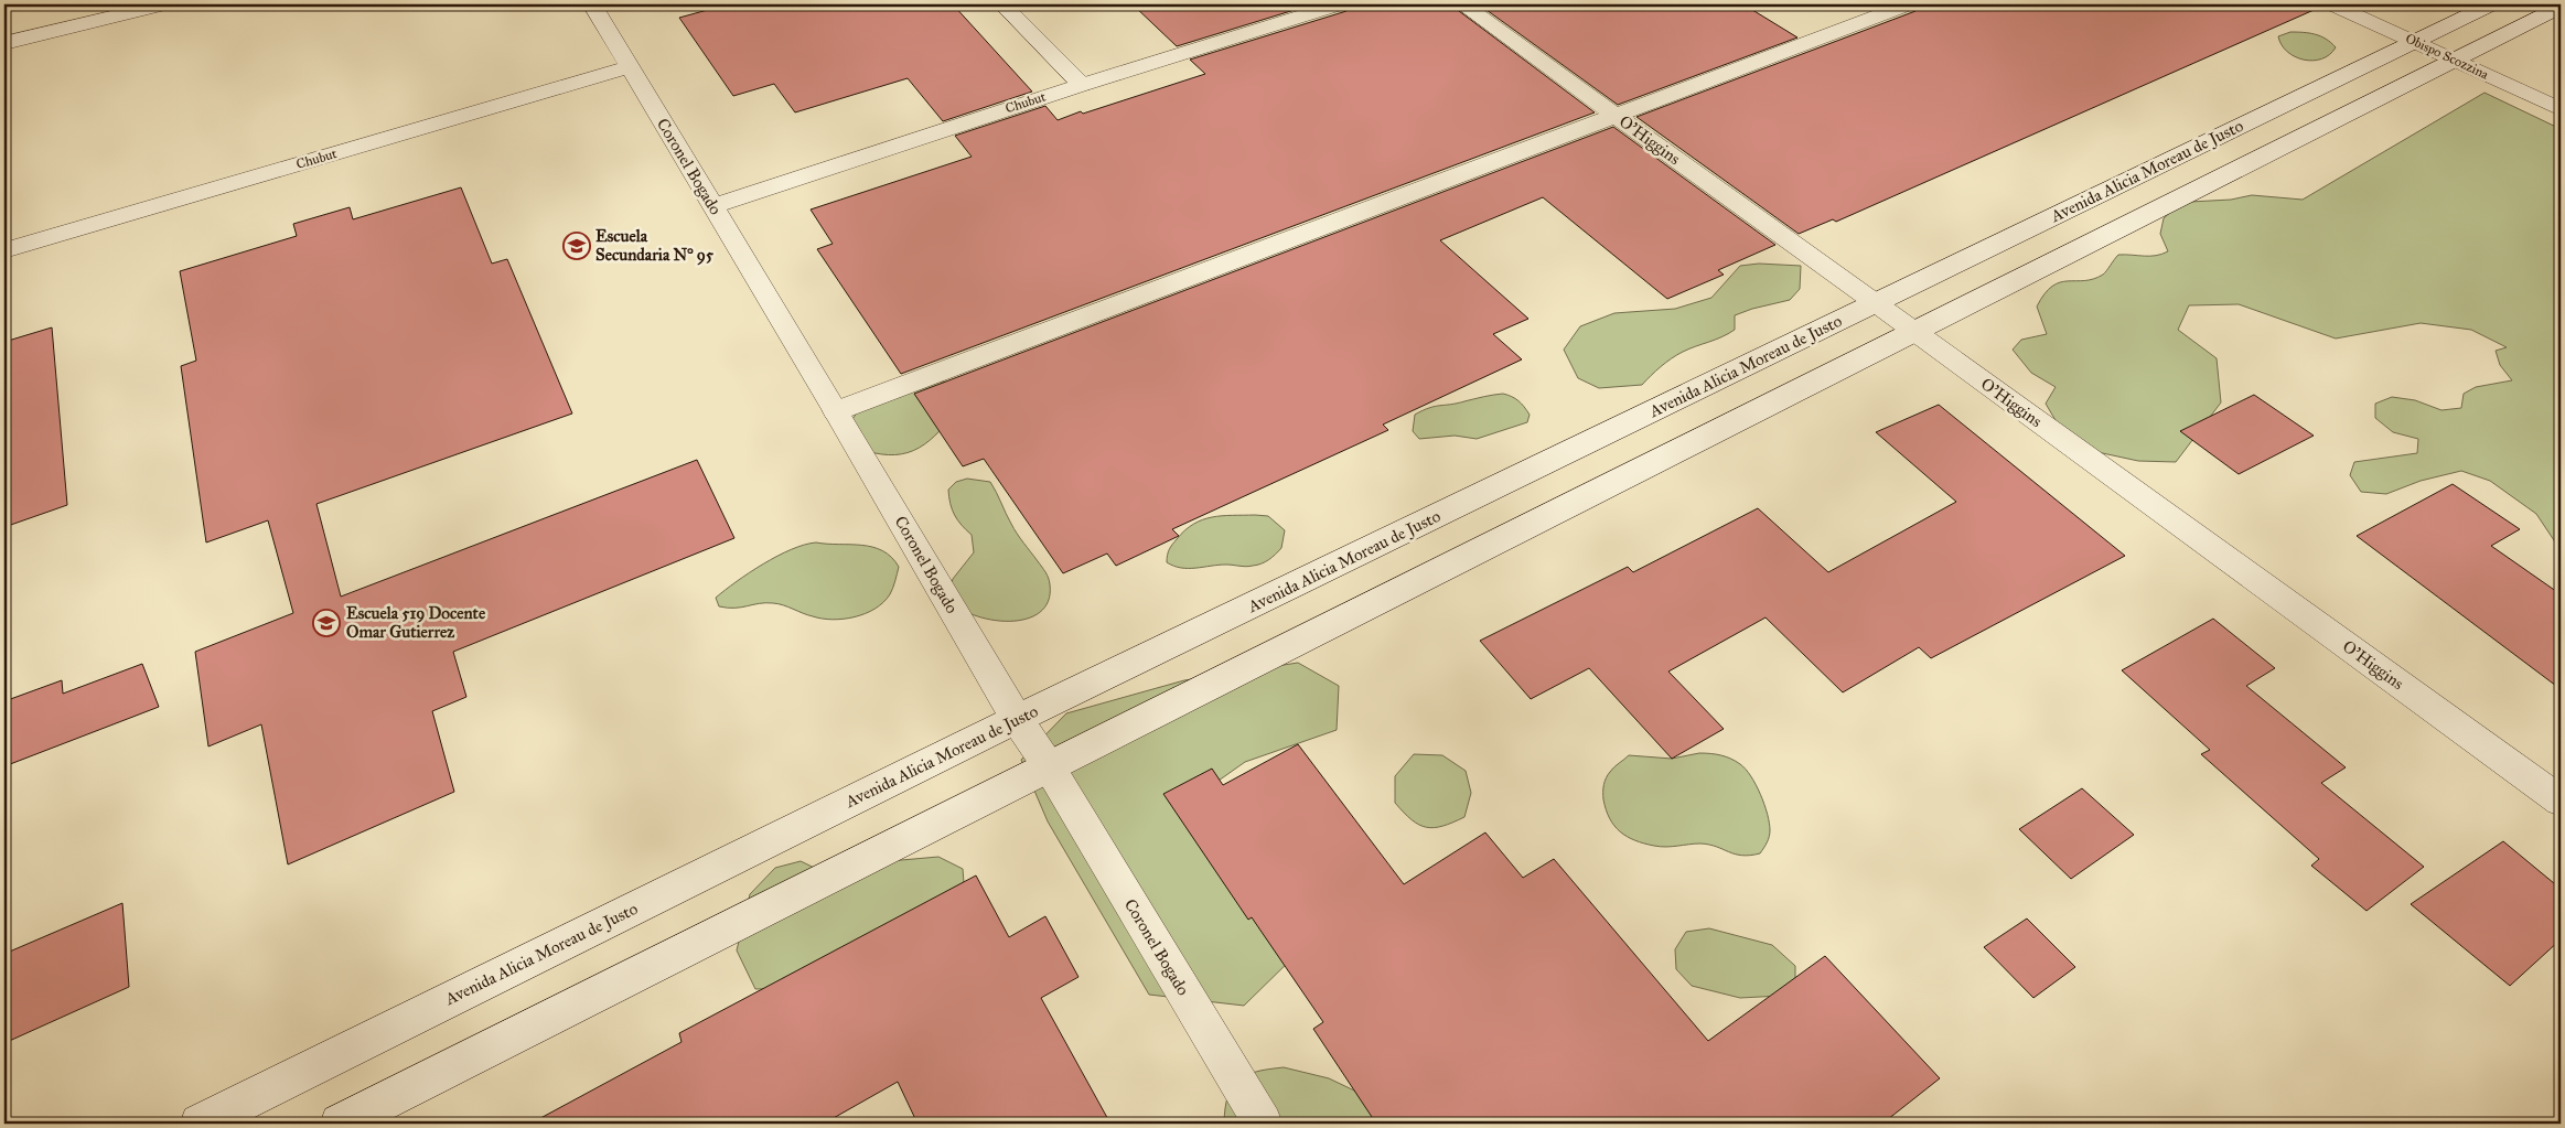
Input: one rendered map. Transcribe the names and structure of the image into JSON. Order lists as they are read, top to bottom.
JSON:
{
  "streets": {
    "main road": [
      "Obispo Scozzina",
      "Chubut",
      "O'Higgins",
      "Coronel Bogado",
      "Avenida Alicia Moreau de Justo"
    ]
  },
  "crossings": [
    ["Obispo Scozzina", "Avenida Alicia Moreau de Justo"],
    ["Chubut", "Coronel Bogado"],
    ["O'Higgins", "Avenida Alicia Moreau de Justo"],
    ["Coronel Bogado", "Avenida Alicia Moreau de Justo"]
  ],
  "places": {
    "school or university": ["Escuela Secundaria N° 95", "Escuela 519 Docente Omar Gutierrez"]
  }
}
